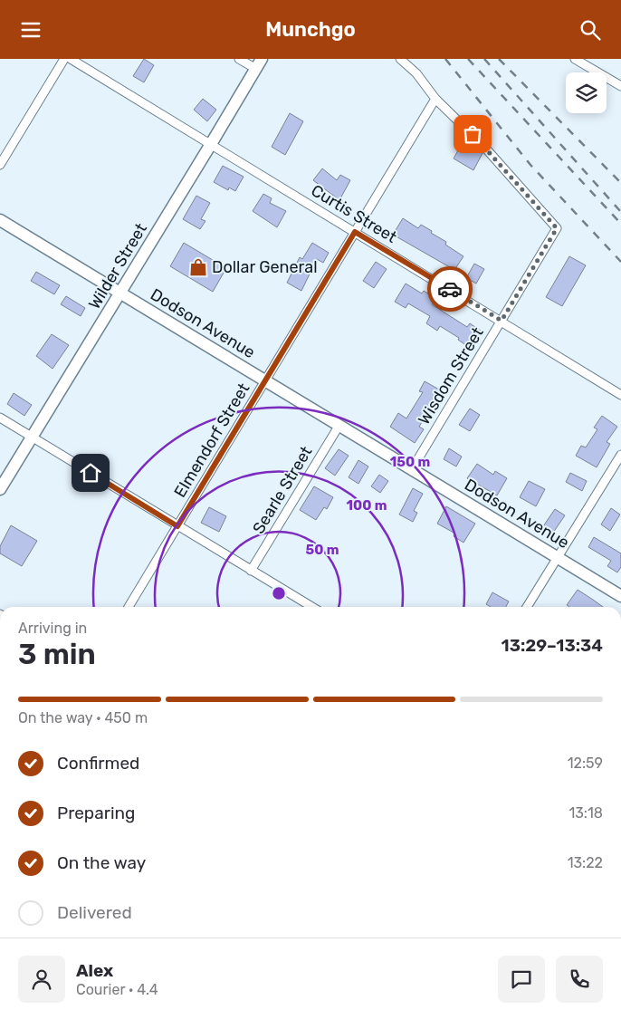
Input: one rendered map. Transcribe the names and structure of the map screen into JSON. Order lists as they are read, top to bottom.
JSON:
{
  "streets": {
    "street": [
      "Curtis Street",
      "Wilder Street",
      "Dodson Avenue",
      "Wisdom Street",
      "Elmendorf Street",
      "Searle Street"
    ]
  },
  "crossings": [
    ["Curtis Street", "Wilder Street"],
    ["Curtis Street", "Wisdom Street"],
    ["Curtis Street", "Elmendorf Street"],
    ["Wilder Street", "Dodson Avenue"],
    ["Dodson Avenue", "Wisdom Street"],
    ["Dodson Avenue", "Elmendorf Street"],
    ["Dodson Avenue", "Searle Street"],
    ["Wisdom Street", "Elmendorf Street"]
  ],
  "places": {
    "shop": ["Dollar General"]
  },
  "page": {
    "header": "Munchgo",
    "heading": ["3 min", "Arriving in", "13:29–13:34"],
    "panel": ["Alex", "Courier · 4.4"],
    "bar": "On the way · 450 m",
    "list": [
      ["Confirmed", "12:59"],
      ["Preparing", "13:18"],
      ["On the way", "13:22"],
      "Delivered"
    ]
  },
  "rings": ["150 m", "100 m", "50 m"]
}
